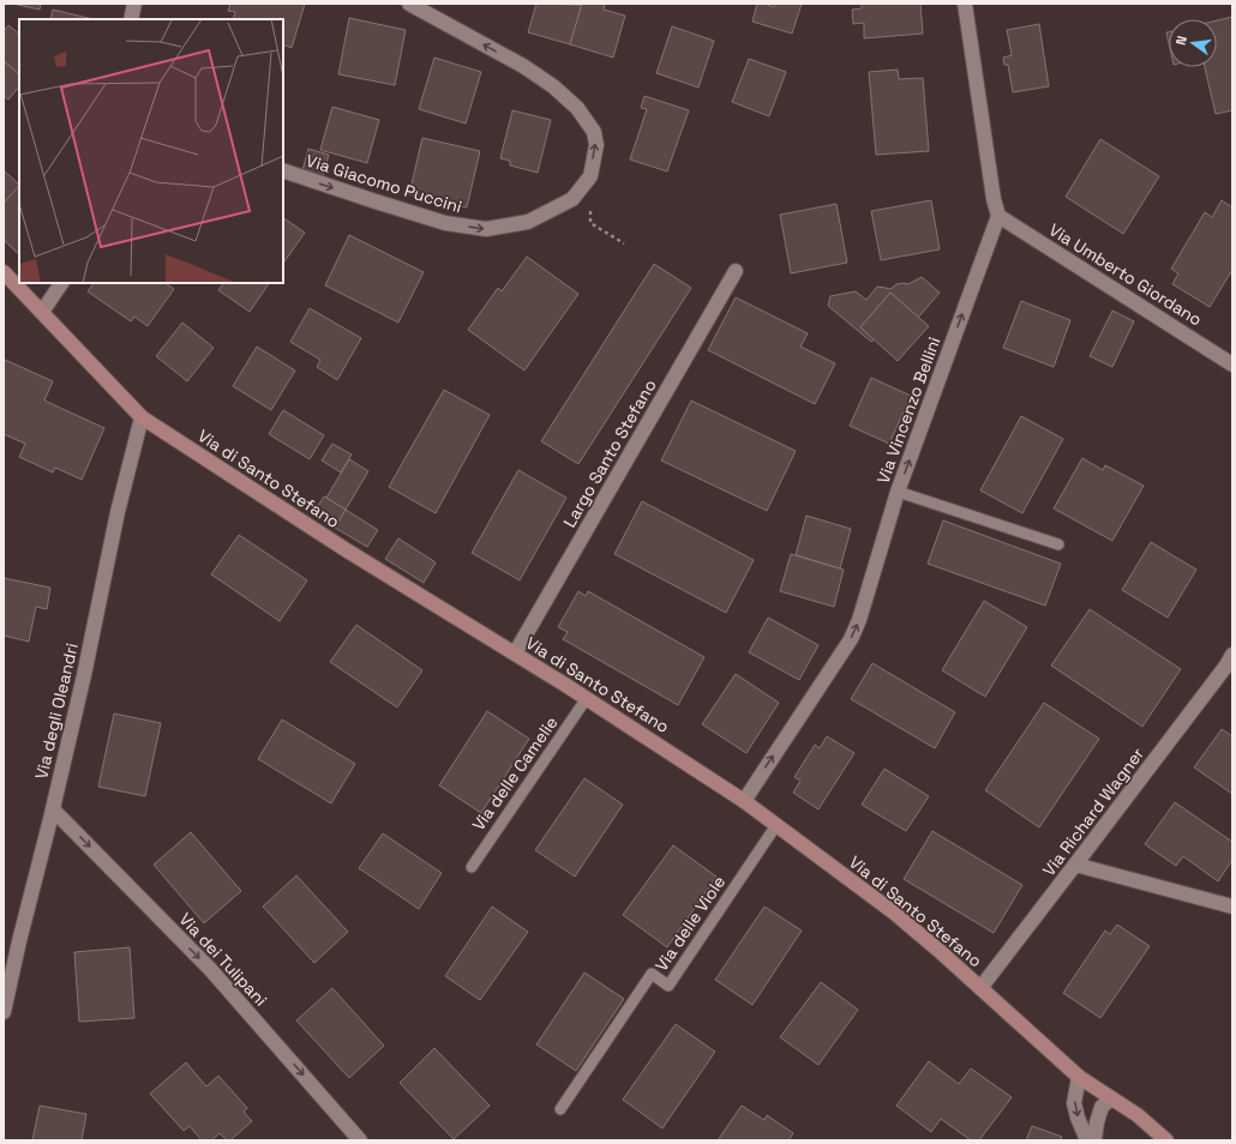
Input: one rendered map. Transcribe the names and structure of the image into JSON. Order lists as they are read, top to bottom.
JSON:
{
  "streets": {
    "street": [
      "Via Giacomo Puccini",
      "Via Umberto Giordano",
      "Via Vincenzo Bellini",
      "Largo Santo Stefano",
      "Via di Santo Stefano",
      "Via degli Oleandri",
      "Via Richard Wagner",
      "Via dei Tulipani"
    ],
    "lane": ["Via delle Camelie", "Via delle Viole"]
  },
  "crossings": [
    ["Via Umberto Giordano", "Via Vincenzo Bellini"],
    ["Via Vincenzo Bellini", "Via di Santo Stefano"],
    ["Largo Santo Stefano", "Via di Santo Stefano"],
    ["Via di Santo Stefano", "Via degli Oleandri"],
    ["Via di Santo Stefano", "Via delle Camelie"],
    ["Via di Santo Stefano", "Via Richard Wagner"],
    ["Via di Santo Stefano", "Via delle Viole"],
    ["Via degli Oleandri", "Via dei Tulipani"]
  ],
  "one_way": ["Via Vincenzo Bellini", "Via dei Tulipani"],
  "north": "left"
}
